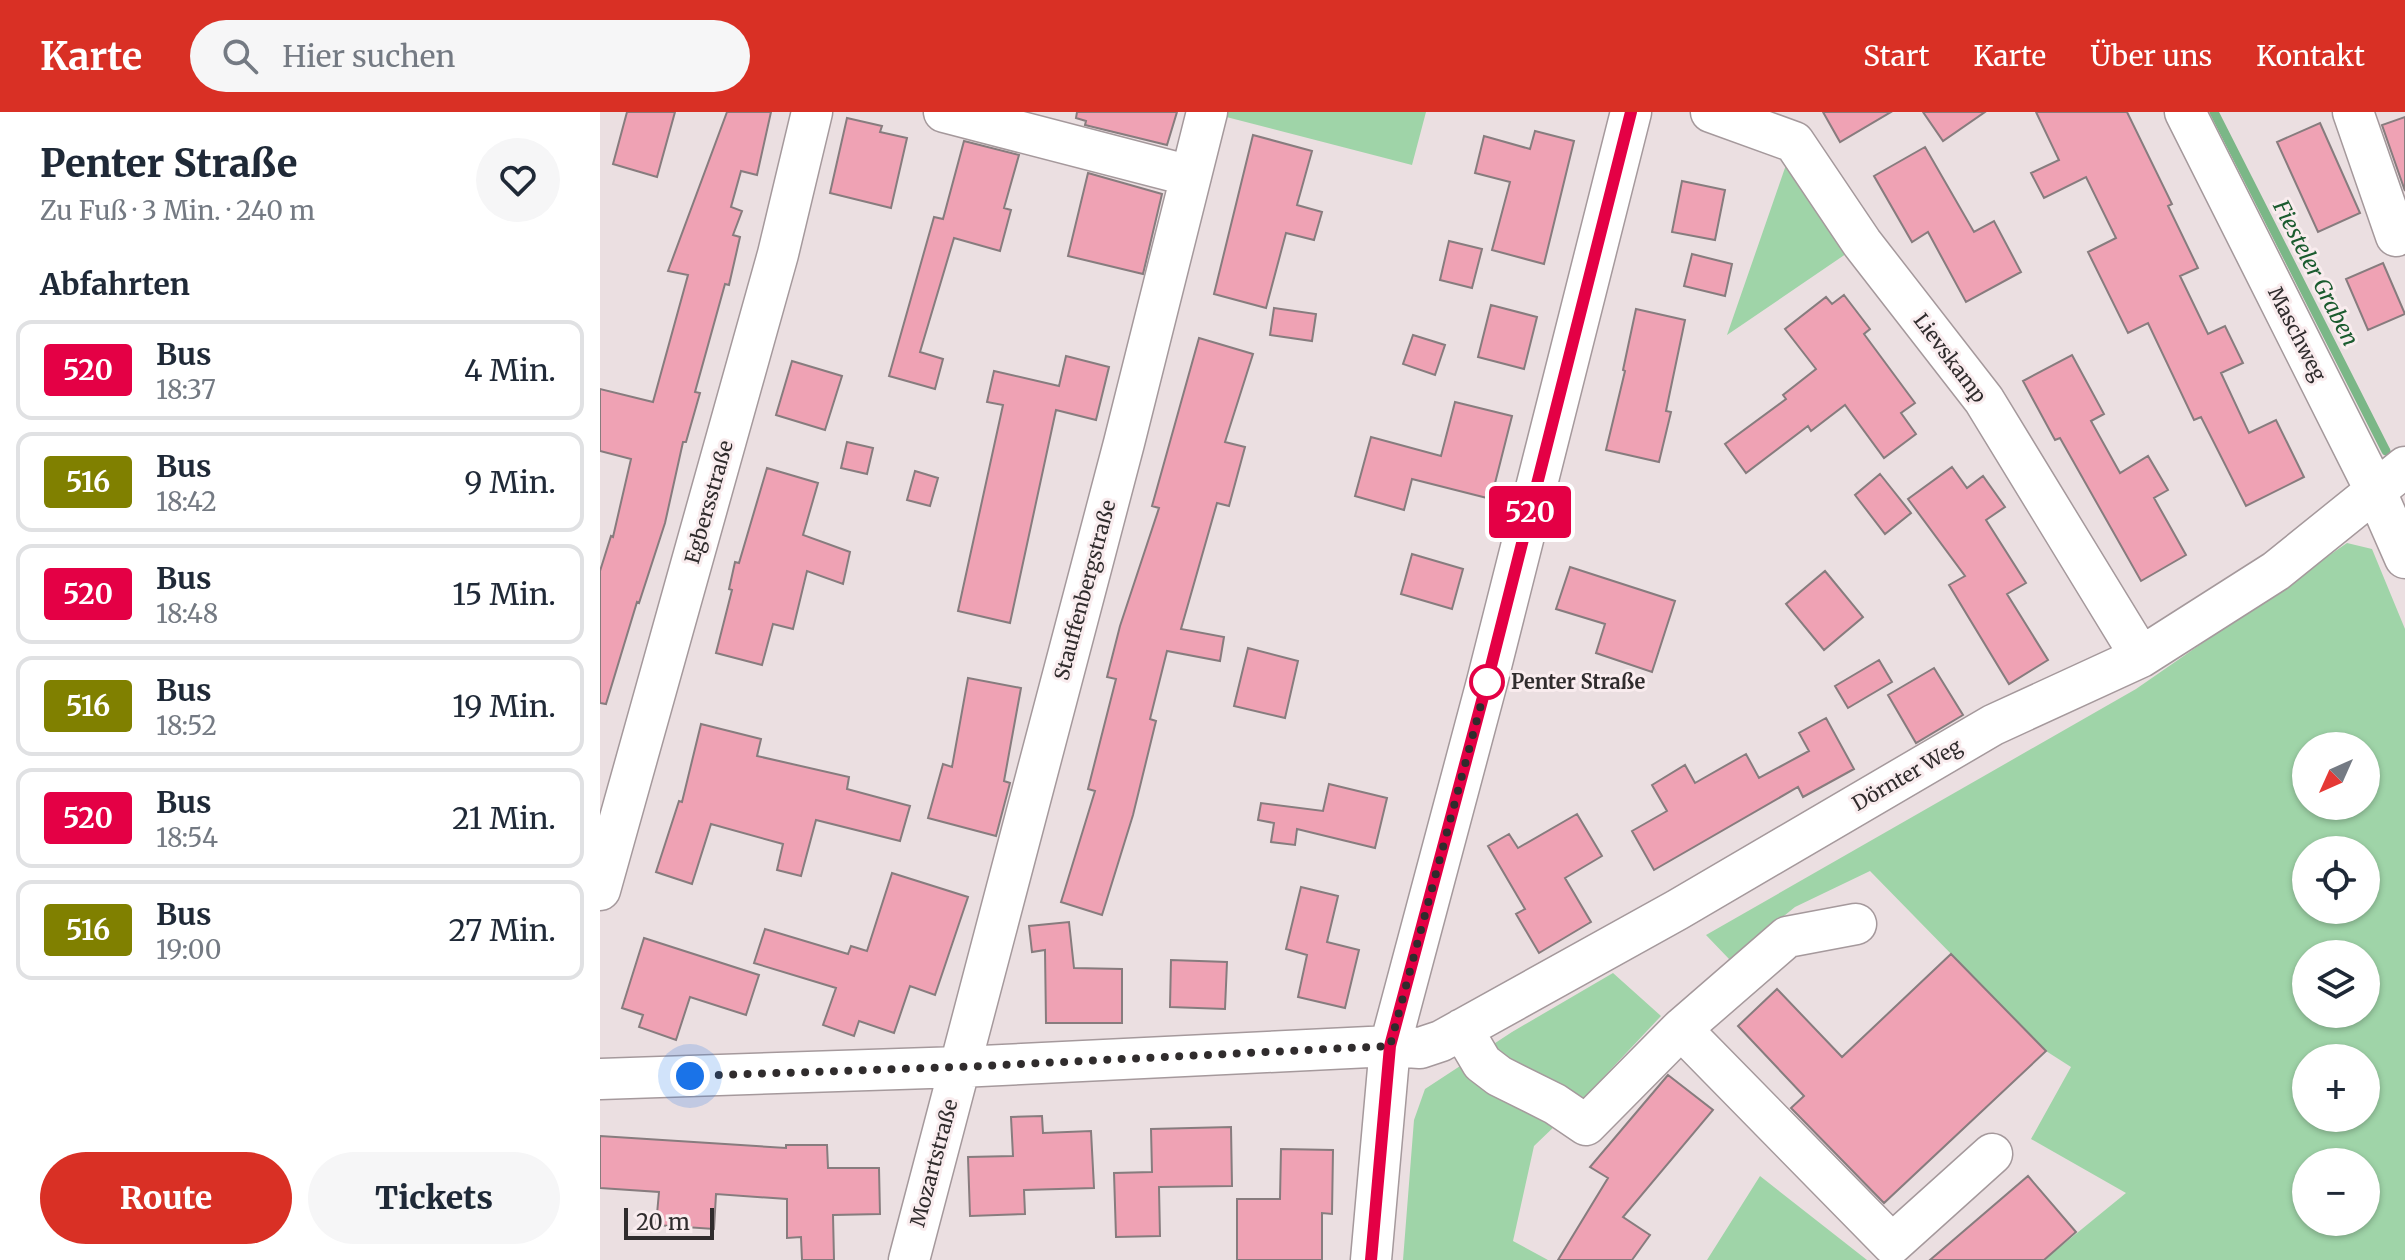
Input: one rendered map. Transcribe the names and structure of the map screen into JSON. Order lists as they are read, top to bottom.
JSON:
{
  "streets": {
    "street": [
      "Maschweg",
      "Lievskamp",
      "Egbersstraße",
      "Stauffenbergstraße",
      "Dörnter Weg",
      "Mozartstraße"
    ]
  },
  "crossings": [
    ["Maschweg", "Dörnter Weg"],
    ["Lievskamp", "Dörnter Weg"],
    ["Stauffenbergstraße", "Mozartstraße"]
  ],
  "water": ["Fiesteler Graben"],
  "places": ["Penter Straße"],
  "lines": ["bus line 520"],
  "scale_bar": "20 m",
  "north": "bottom left",
  "page": {
    "header": "Karte",
    "search": "Hier suchen",
    "nav": [
      "Start",
      "Karte",
      "Über uns",
      "Kontakt"
    ],
    "heading": [
      ["Penter Straße", "Zu Fuß · 3 Min. · 240 m"],
      "Abfahrten"
    ],
    "on_map": "520",
    "list": [
      {
        "mark": "520",
        "name": "Bus",
        "note": "18:37",
        "value": "4 Min."
      },
      {
        "mark": "516",
        "name": "Bus",
        "note": "18:42",
        "value": "9 Min."
      },
      {
        "mark": "520",
        "name": "Bus",
        "note": "18:48",
        "value": "15 Min."
      },
      {
        "mark": "516",
        "name": "Bus",
        "note": "18:52",
        "value": "19 Min."
      },
      {
        "mark": "520",
        "name": "Bus",
        "note": "18:54",
        "value": "21 Min."
      },
      {
        "mark": "516",
        "name": "Bus",
        "note": "19:00",
        "value": "27 Min."
      }
    ],
    "map_buttons": ["+", "−"],
    "buttons": ["Route", "Tickets"],
    "scale": "20 m"
  }
}
